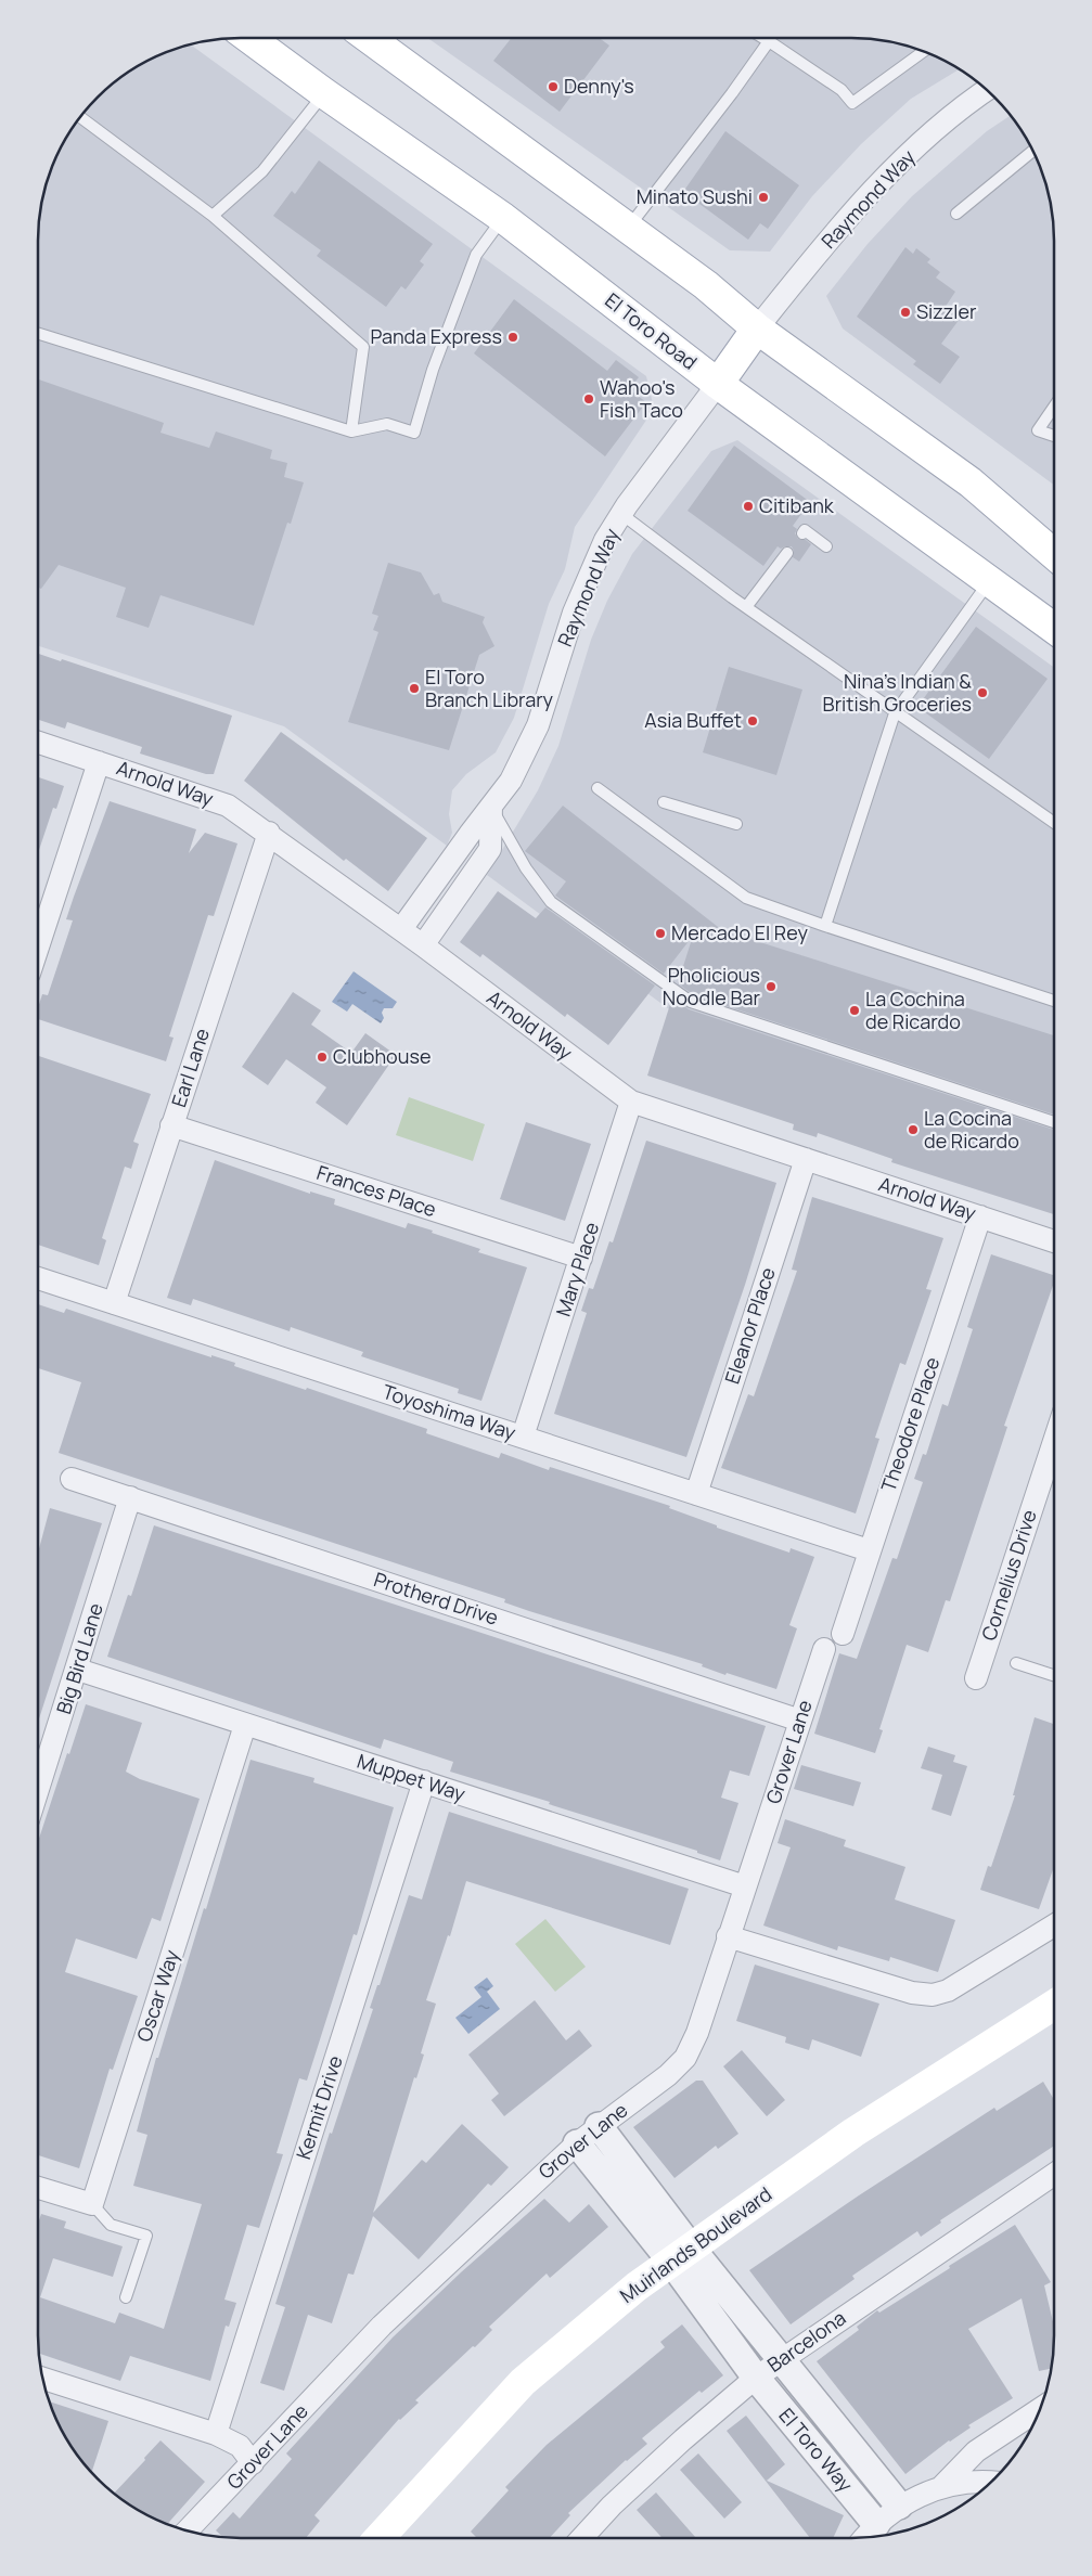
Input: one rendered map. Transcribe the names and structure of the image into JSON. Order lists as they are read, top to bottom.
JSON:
{
  "streets": {
    "main road": ["El Toro Road", "Muirlands Boulevard"],
    "street": [
      "Raymond Way",
      "Arnold Way",
      "Earl Lane",
      "Frances Place",
      "Mary Place",
      "Eleanor Place",
      "Toyoshima Way",
      "Theodore Place",
      "Cornelius Drive",
      "Protherd Drive",
      "Big Bird Lane",
      "Grover Lane",
      "Muppet Way",
      "Oscar Way",
      "Kermit Drive",
      "Barcelona",
      "El Toro Way"
    ]
  },
  "crossings": [
    ["Raymond Way", "El Toro Road"],
    ["Raymond Way", "Arnold Way"],
    ["Arnold Way", "Earl Lane"],
    ["Arnold Way", "Mary Place"],
    ["Arnold Way", "Eleanor Place"],
    ["Arnold Way", "Theodore Place"],
    ["Earl Lane", "Frances Place"],
    ["Earl Lane", "Toyoshima Way"],
    ["Frances Place", "Mary Place"],
    ["Mary Place", "Toyoshima Way"],
    ["Eleanor Place", "Toyoshima Way"],
    ["Toyoshima Way", "Theodore Place"],
    ["Protherd Drive", "Big Bird Lane"],
    ["Protherd Drive", "Grover Lane"],
    ["Big Bird Lane", "Muppet Way"],
    ["Grover Lane", "Muppet Way"],
    ["Muppet Way", "Oscar Way"],
    ["Muppet Way", "Kermit Drive"],
    ["Muirlands Boulevard", "El Toro Way"],
    ["Barcelona", "El Toro Way"]
  ],
  "places": [
    "Denny's",
    "Minato Sushi",
    "Sizzler",
    "Panda Express",
    "Wahoo's Fish Taco",
    "Citibank",
    "El Toro Branch Library",
    "Nina's Indian & British Groceries",
    "Asia Buffet",
    "Mercado El Rey",
    "Pholicious Noodle Bar",
    "La Cochina de Ricardo",
    "Clubhouse",
    "La Cocina de Ricardo"
  ]
}
